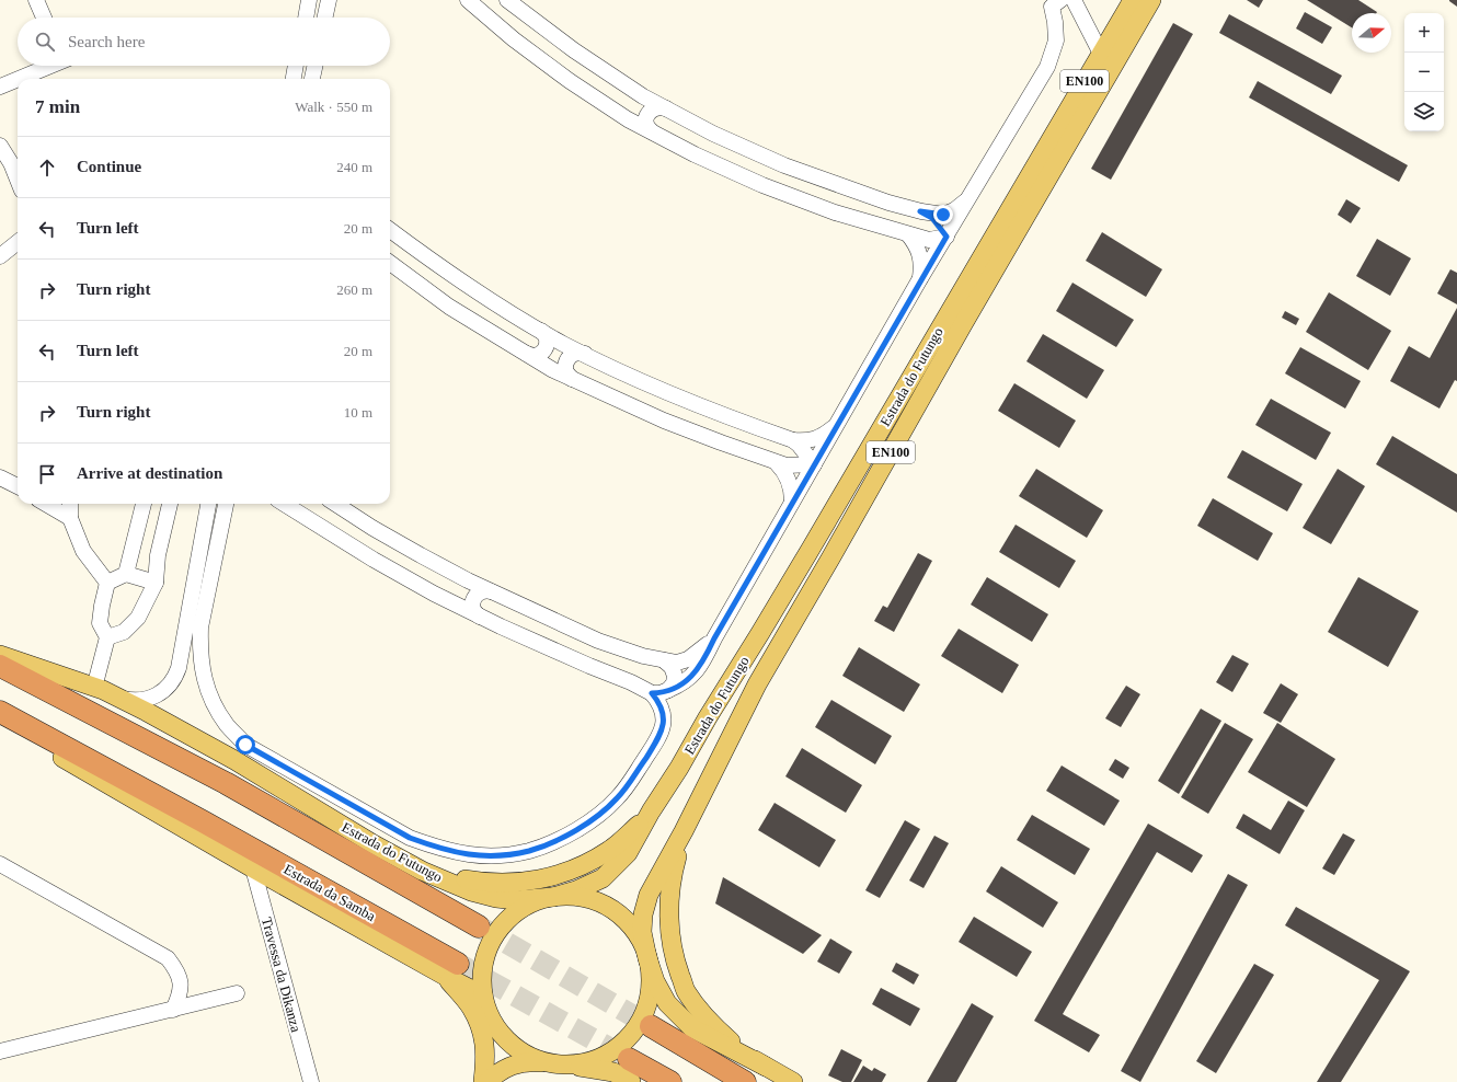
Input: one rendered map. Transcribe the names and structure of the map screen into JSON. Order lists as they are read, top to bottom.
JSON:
{
  "streets": {
    "highway": ["Estrada do Futungo", "Estrada da Samba"],
    "main road": ["EN100"],
    "street": ["Travessa da Dikanza"]
  },
  "north": "right",
  "page": {
    "map_buttons": ["+", "−"],
    "search": "Search here",
    "heading": ["7 min", "Walk · 550 m"],
    "list": [
      ["Continue", "240 m"],
      ["Turn left", "20 m"],
      ["Turn right", "260 m"],
      ["Turn left", "20 m"],
      ["Turn right", "10 m"],
      "Arrive at destination"
    ]
  }
}
